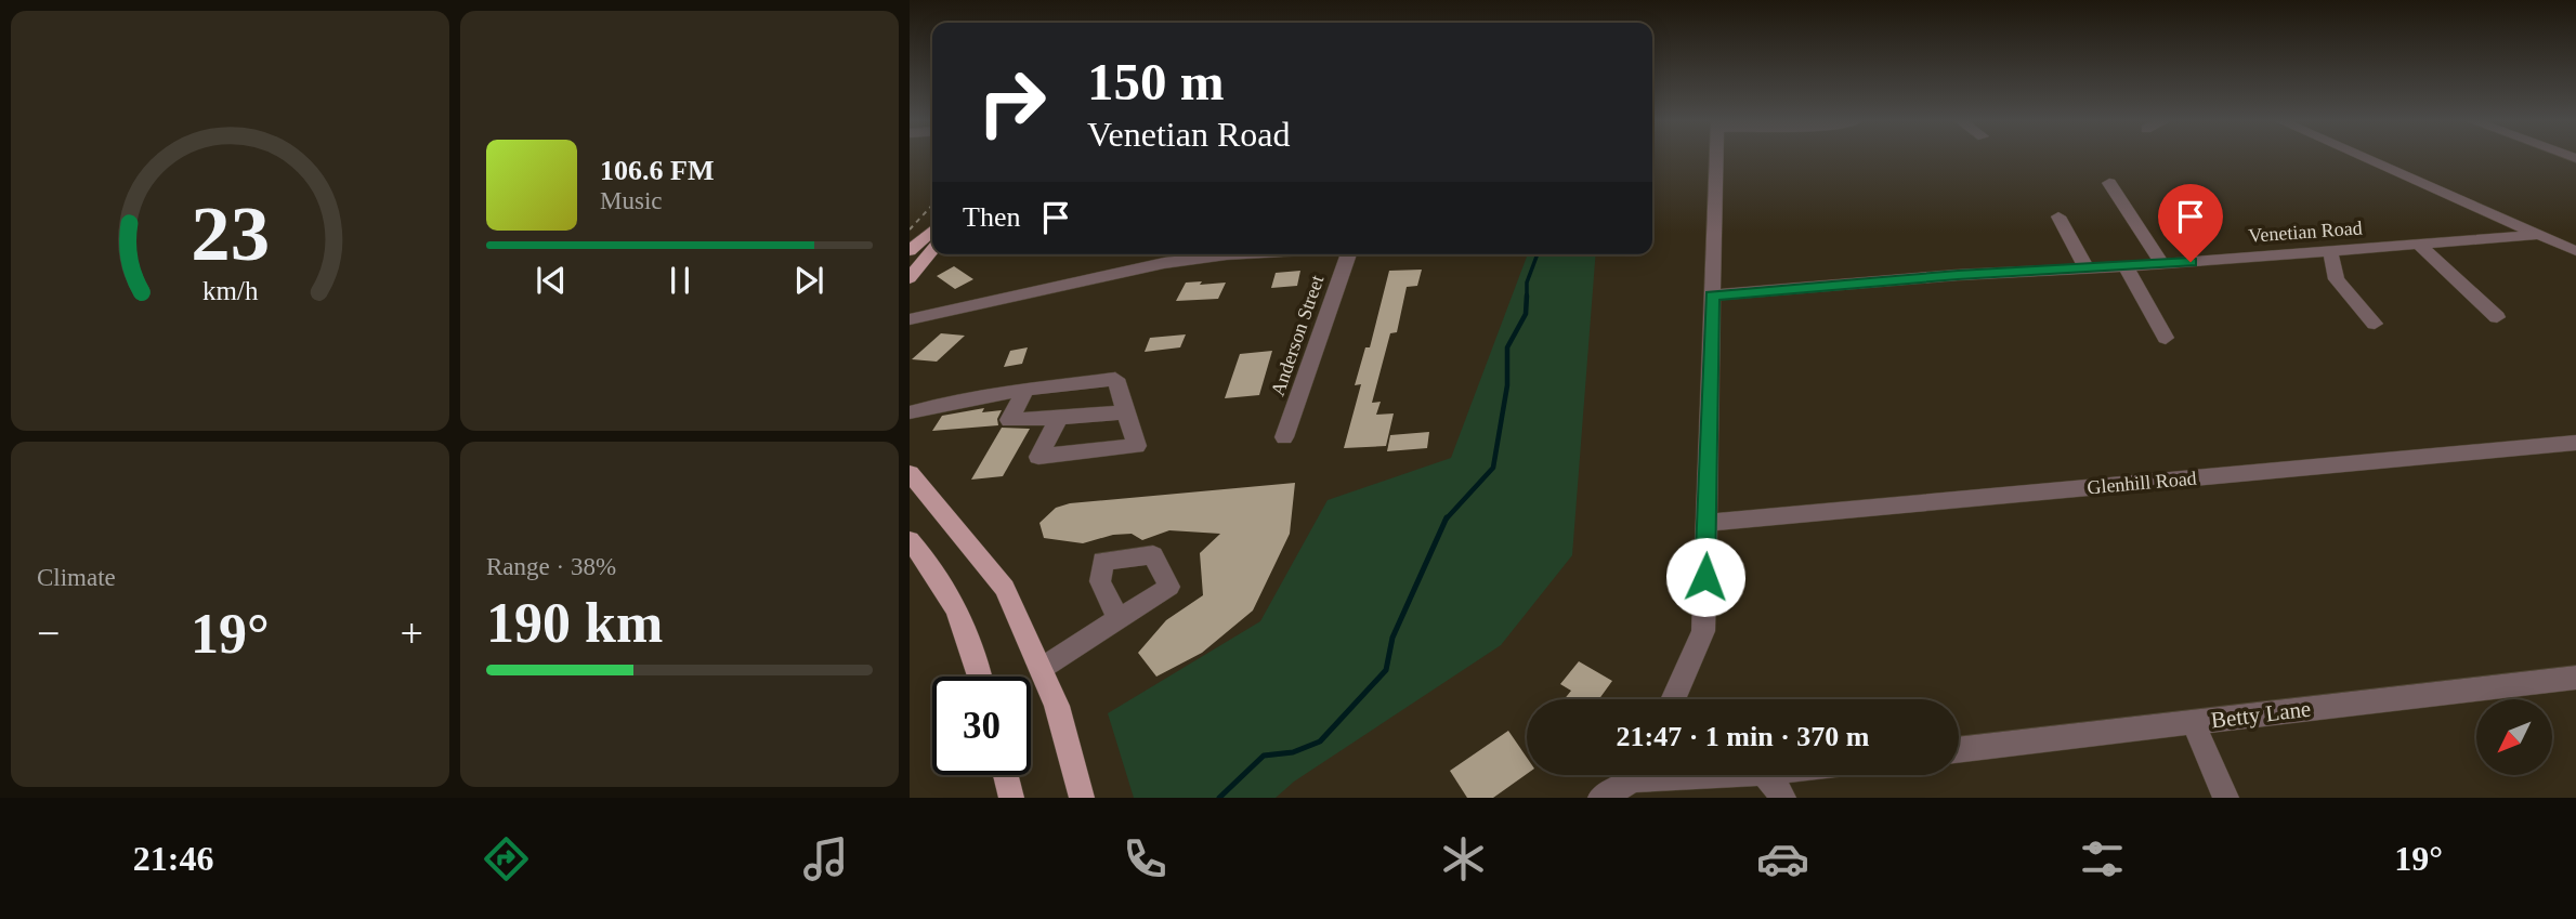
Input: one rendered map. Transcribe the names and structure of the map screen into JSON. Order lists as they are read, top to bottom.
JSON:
{
  "streets": {
    "street": [
      "Venetian Road",
      "Anderson Street",
      "Glenhill Road",
      "Betty Lane"
    ]
  },
  "north": "bottom left",
  "page": {
    "turn": ["150 m", "Venetian Road"],
    "song": ["106.6 FM", "Music"],
    "then": "Then",
    "tile": [
      "Climate",
      ["Range · 38%", "190 km"]
    ],
    "heat": ["−", "19°", "+"],
    "limit": "30",
    "trip": "21:47 · 1 min · 370 m",
    "tabs": ["21:46", "19°"],
    "gauge": ["23", "km/h"]
  }
}
